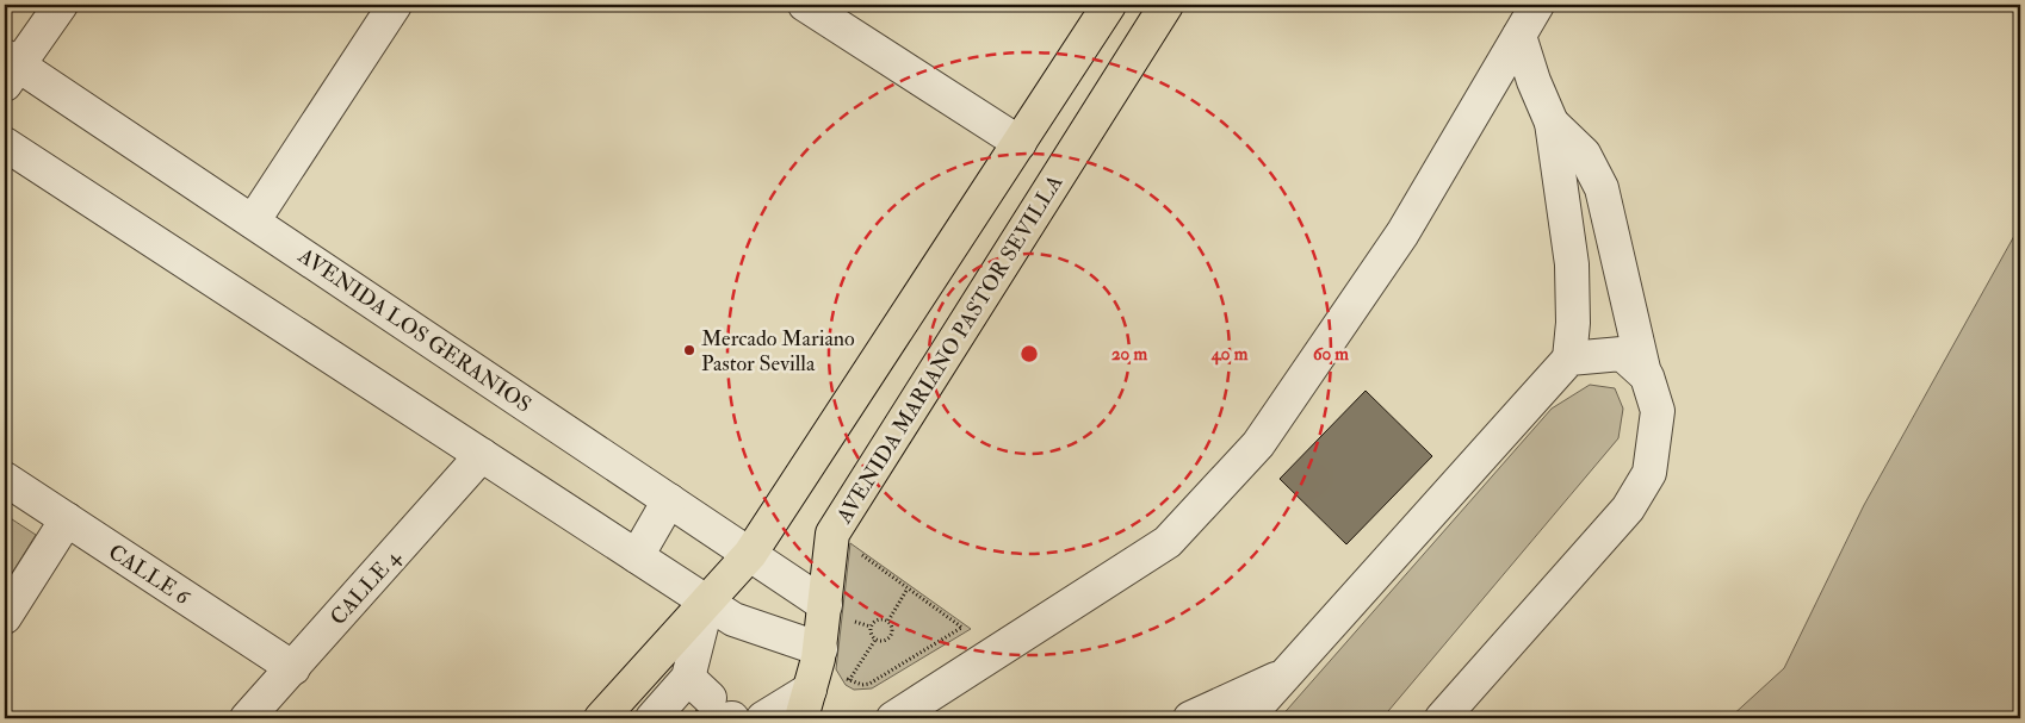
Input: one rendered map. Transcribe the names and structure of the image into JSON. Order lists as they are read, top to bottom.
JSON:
{
  "streets": {
    "main road": ["AVENIDA MARIANO PASTOR SEVILLA"],
    "street": ["AVENIDA LOS GERANIOS", "CALLE 6", "CALLE 4"]
  },
  "crossings": [
    ["AVENIDA LOS GERANIOS", "AVENIDA MARIANO PASTOR SEVILLA"],
    ["CALLE 6", "CALLE 4"]
  ],
  "places": ["Mercado Mariano Pastor Sevilla"],
  "rings": ["20 m", "40 m", "60 m"]
}
